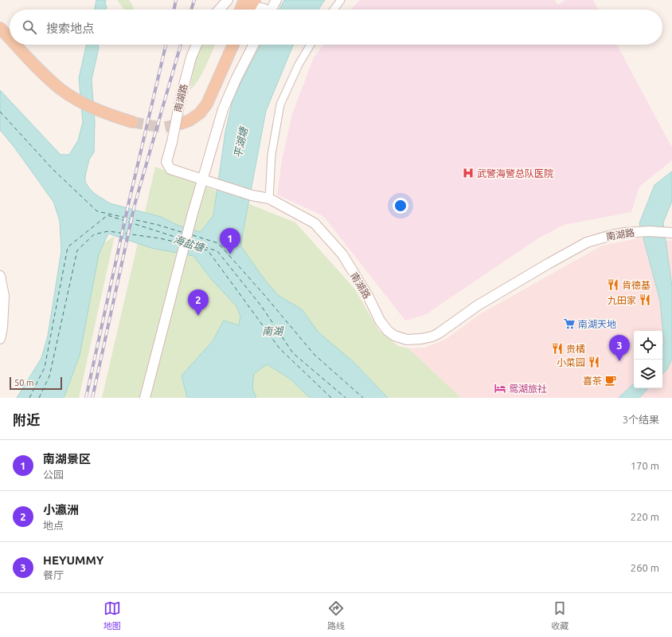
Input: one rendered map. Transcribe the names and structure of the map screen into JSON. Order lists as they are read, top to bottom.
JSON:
{
  "streets": {
    "street": ["南湖路"]
  },
  "water": ["平湖塘", "海盐塘", "南湖"],
  "places": {
    "hospital": ["武警海警总队医院"],
    "restaurant": [
      "肯德基",
      "九田家",
      "贵橘",
      "小菜园"
    ],
    "supermarket": ["南湖天地"],
    "cafe": ["喜茶"],
    "hotel": ["鸳湖旅社"]
  },
  "scale_bar": "50 m",
  "page": {
    "search": "搜索地点",
    "pins": ["1", "2", "3"],
    "scale": "50 m",
    "heading": ["附近", "3个结果"],
    "list": [
      {
        "mark": "1",
        "name": "南湖景区",
        "note": "公园",
        "value": "170 m"
      },
      {
        "mark": "2",
        "name": "小瀛洲",
        "note": "地点",
        "value": "220 m"
      },
      {
        "mark": "3",
        "name": "HEYUMMY",
        "note": "餐厅",
        "value": "260 m"
      }
    ],
    "nav": ["地图", "路线", "收藏"]
  }
}
